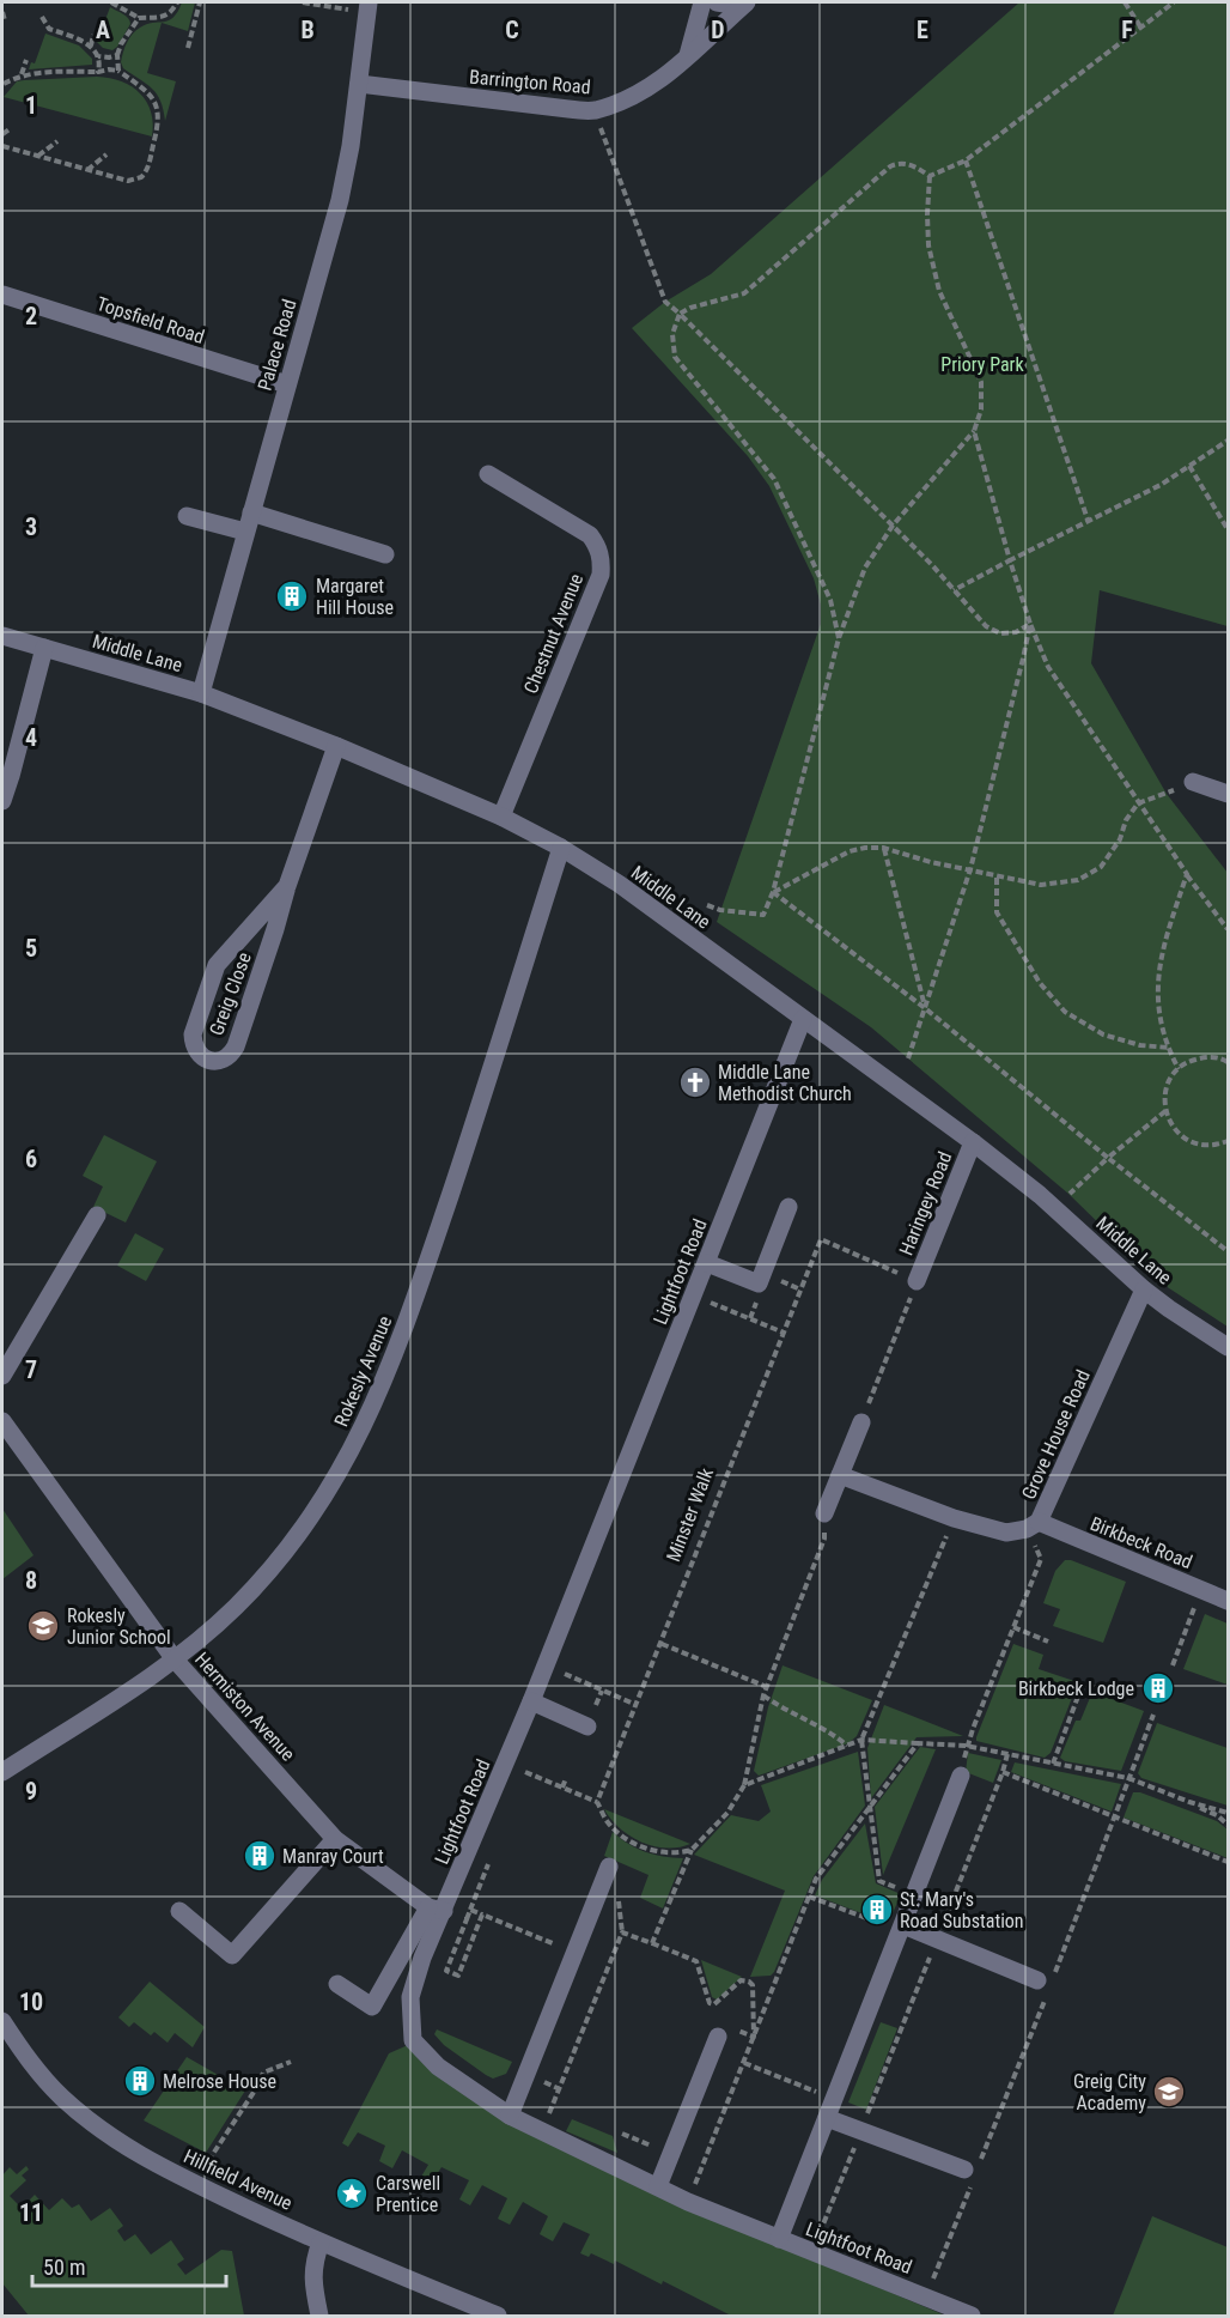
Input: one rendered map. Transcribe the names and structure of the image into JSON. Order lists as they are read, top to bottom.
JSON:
{
  "streets": {
    "street": [
      "Barrington Road",
      "Topsfield Road",
      "Palace Road",
      "Chestnut Avenue",
      "Middle Lane",
      "Greig Close",
      "Haringey Road",
      "Lightfoot Road",
      "Rokesly Avenue",
      "Grove House Road",
      "Birkbeck Road",
      "Hermiston Avenue",
      "Hillfield Avenue"
    ],
    "path": ["Minster Walk"]
  },
  "crossings": [
    ["Barrington Road", "Palace Road"],
    ["Topsfield Road", "Palace Road"],
    ["Palace Road", "Middle Lane"],
    ["Chestnut Avenue", "Middle Lane"],
    ["Middle Lane", "Greig Close"],
    ["Middle Lane", "Haringey Road"],
    ["Middle Lane", "Lightfoot Road"],
    ["Middle Lane", "Rokesly Avenue"],
    ["Middle Lane", "Grove House Road"],
    ["Haringey Road", "Minster Walk"],
    ["Lightfoot Road", "Hermiston Avenue"],
    ["Rokesly Avenue", "Hermiston Avenue"],
    ["Grove House Road", "Birkbeck Road"]
  ],
  "parks": ["Priory Park"],
  "places": {
    "building": [
      "Margaret Hill House",
      "Birkbeck Lodge",
      "Manray Court",
      "St. Mary's Road Substation",
      "Melrose House"
    ],
    "church": ["Middle Lane Methodist Church"],
    "school or university": ["Rokesly Junior School", "Greig City Academy"],
    "place": ["Carswell Prentice"]
  },
  "scale_bar": "50 m",
  "grid": {
    "columns": [
      "A",
      "B",
      "C",
      "D",
      "E",
      "F"
    ],
    "rows": [
      "1",
      "2",
      "3",
      "4",
      "5",
      "6",
      "7",
      "8",
      "9",
      "10",
      "11"
    ]
  }
}
